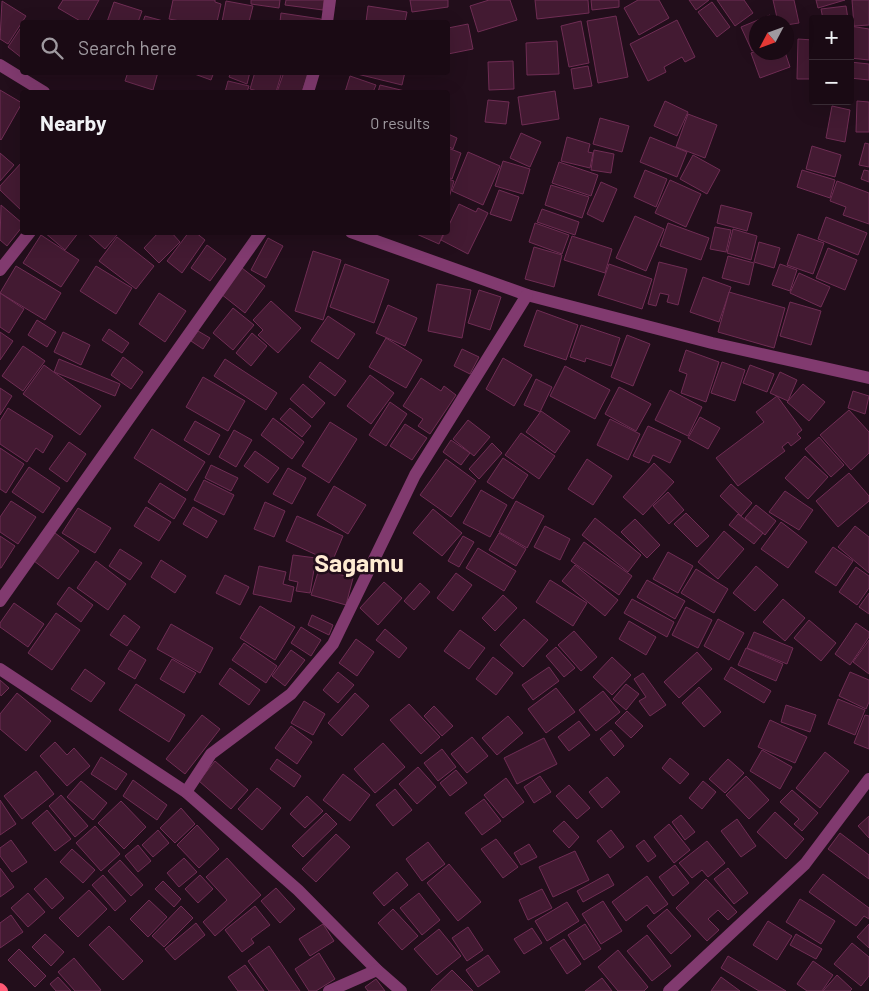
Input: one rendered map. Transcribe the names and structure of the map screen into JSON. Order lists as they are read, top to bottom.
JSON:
{
  "districts": ["Sagamu"],
  "north": "bottom left",
  "page": {
    "map_buttons": ["+", "−"],
    "search": "Search here",
    "heading": ["Nearby", "0 results"]
  }
}
